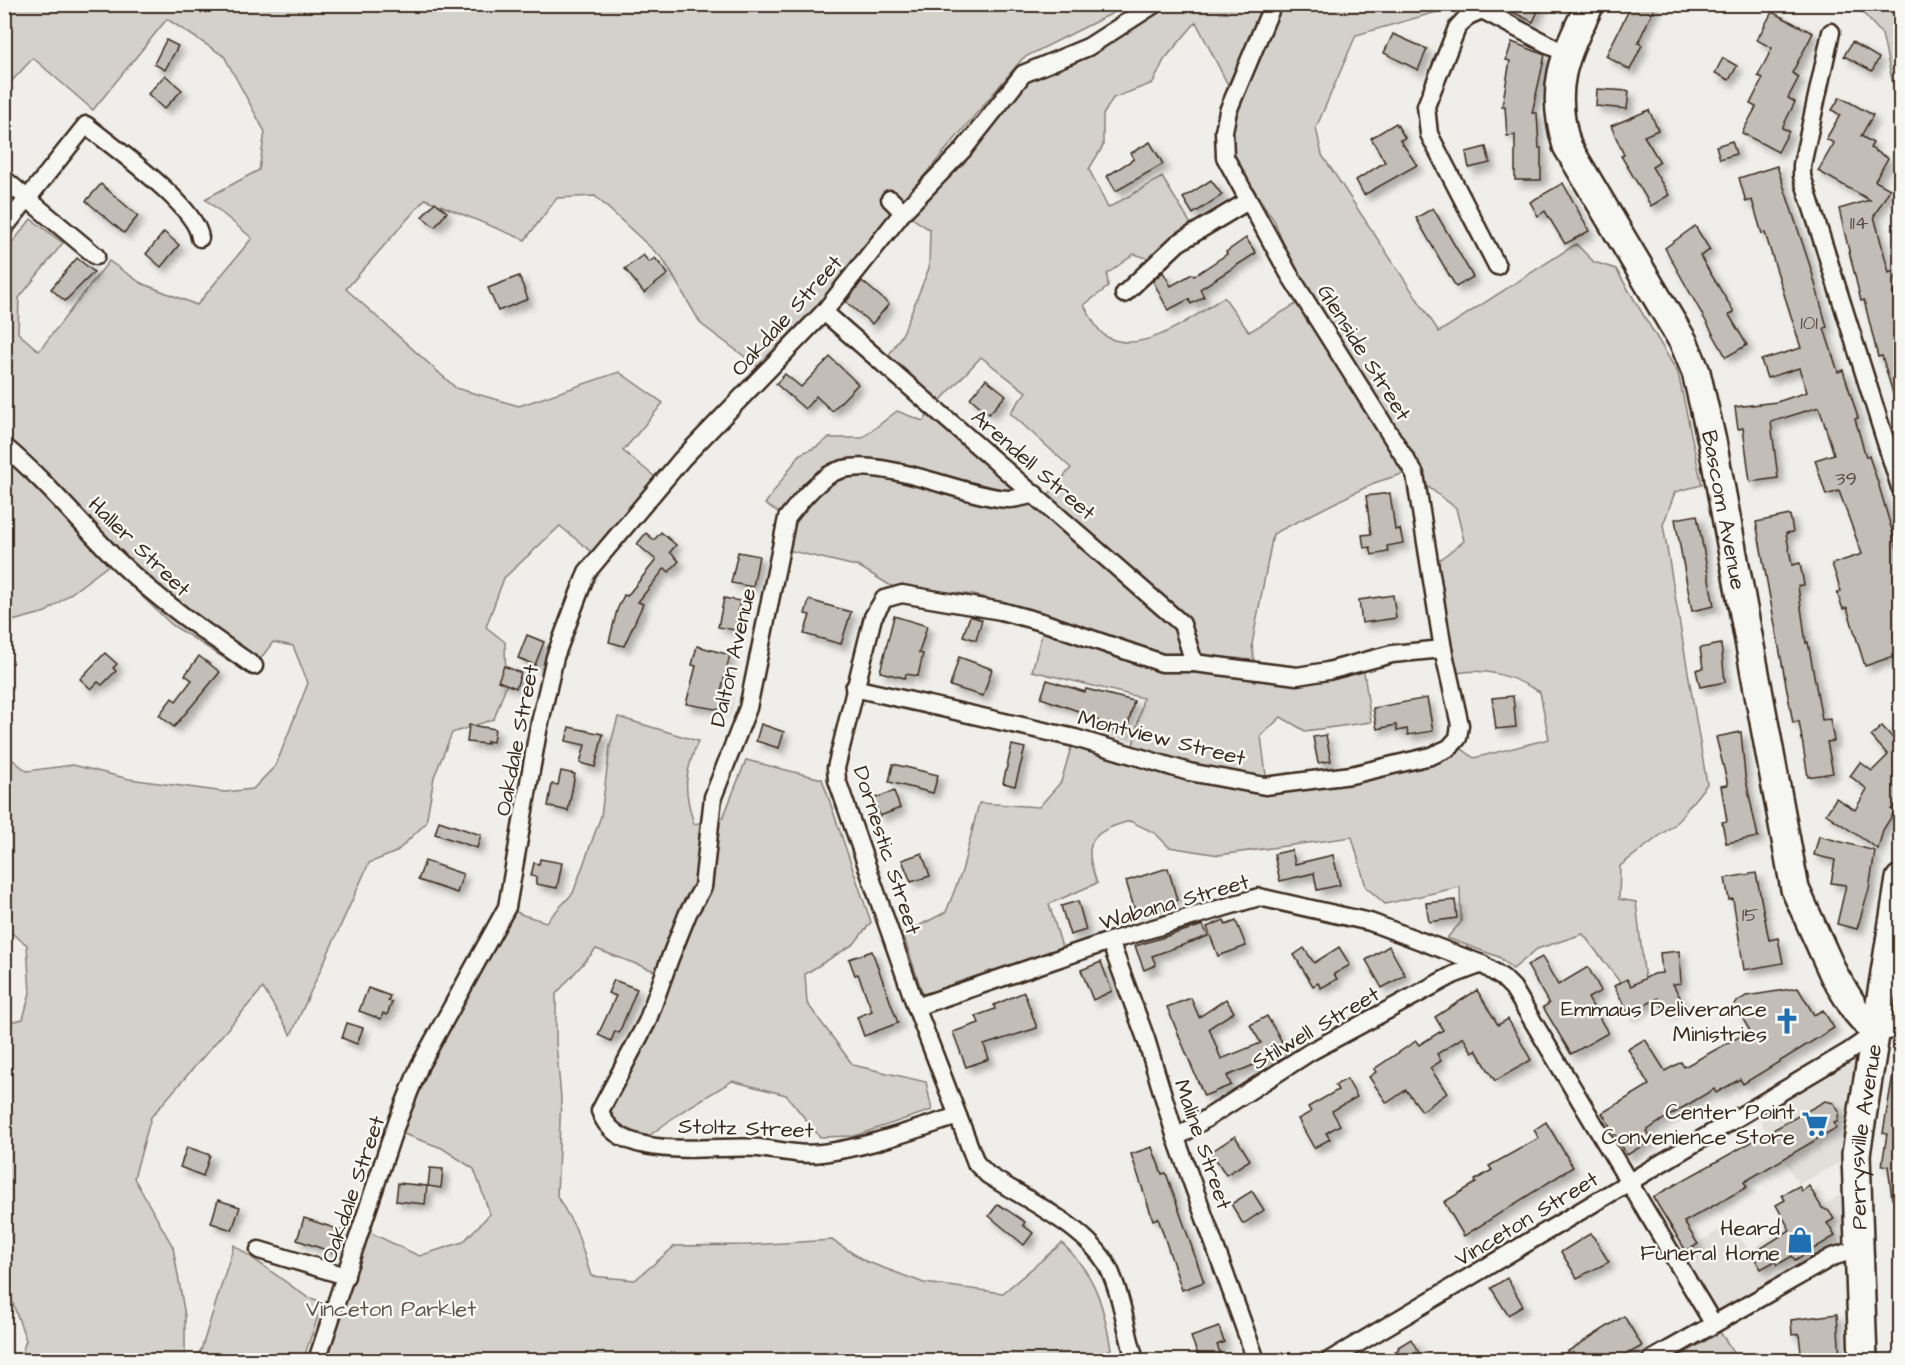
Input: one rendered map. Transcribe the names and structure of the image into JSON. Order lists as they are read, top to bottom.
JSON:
{
  "streets": {
    "main road": ["Bascom Avenue", "Perrysville Avenue"],
    "street": [
      "Oakdale Street",
      "Glenside Street",
      "Arendell Street",
      "Haller Street",
      "Dalton Avenue",
      "Montview Street",
      "Dornestic Street",
      "Wabana Street",
      "Stilwell Street",
      "Stoltz Street",
      "Maline Street",
      "Vinceton Street"
    ]
  },
  "crossings": [
    ["Oakdale Street", "Arendell Street"],
    ["Glenside Street", "Montview Street"],
    ["Glenside Street", "Dornestic Street"],
    ["Arendell Street", "Dalton Avenue"],
    ["Arendell Street", "Dornestic Street"],
    ["Bascom Avenue", "Perrysville Avenue"],
    ["Bascom Avenue", "Vinceton Street"],
    ["Dalton Avenue", "Stoltz Street"],
    ["Montview Street", "Dornestic Street"],
    ["Dornestic Street", "Wabana Street"],
    ["Dornestic Street", "Stoltz Street"],
    ["Wabana Street", "Stilwell Street"],
    ["Wabana Street", "Maline Street"],
    ["Wabana Street", "Vinceton Street"],
    ["Stilwell Street", "Maline Street"],
    ["Perrysville Avenue", "Vinceton Street"]
  ],
  "parks": ["Vinceton Parklet"],
  "places": {
    "church": ["Emmaus Deliverance Ministries"],
    "supermarket": ["Center Point Convenience Store"],
    "shop": ["Heard Funeral Home"]
  },
  "house_numbers": [
    "114",
    "101",
    "39",
    "15"
  ]
}
